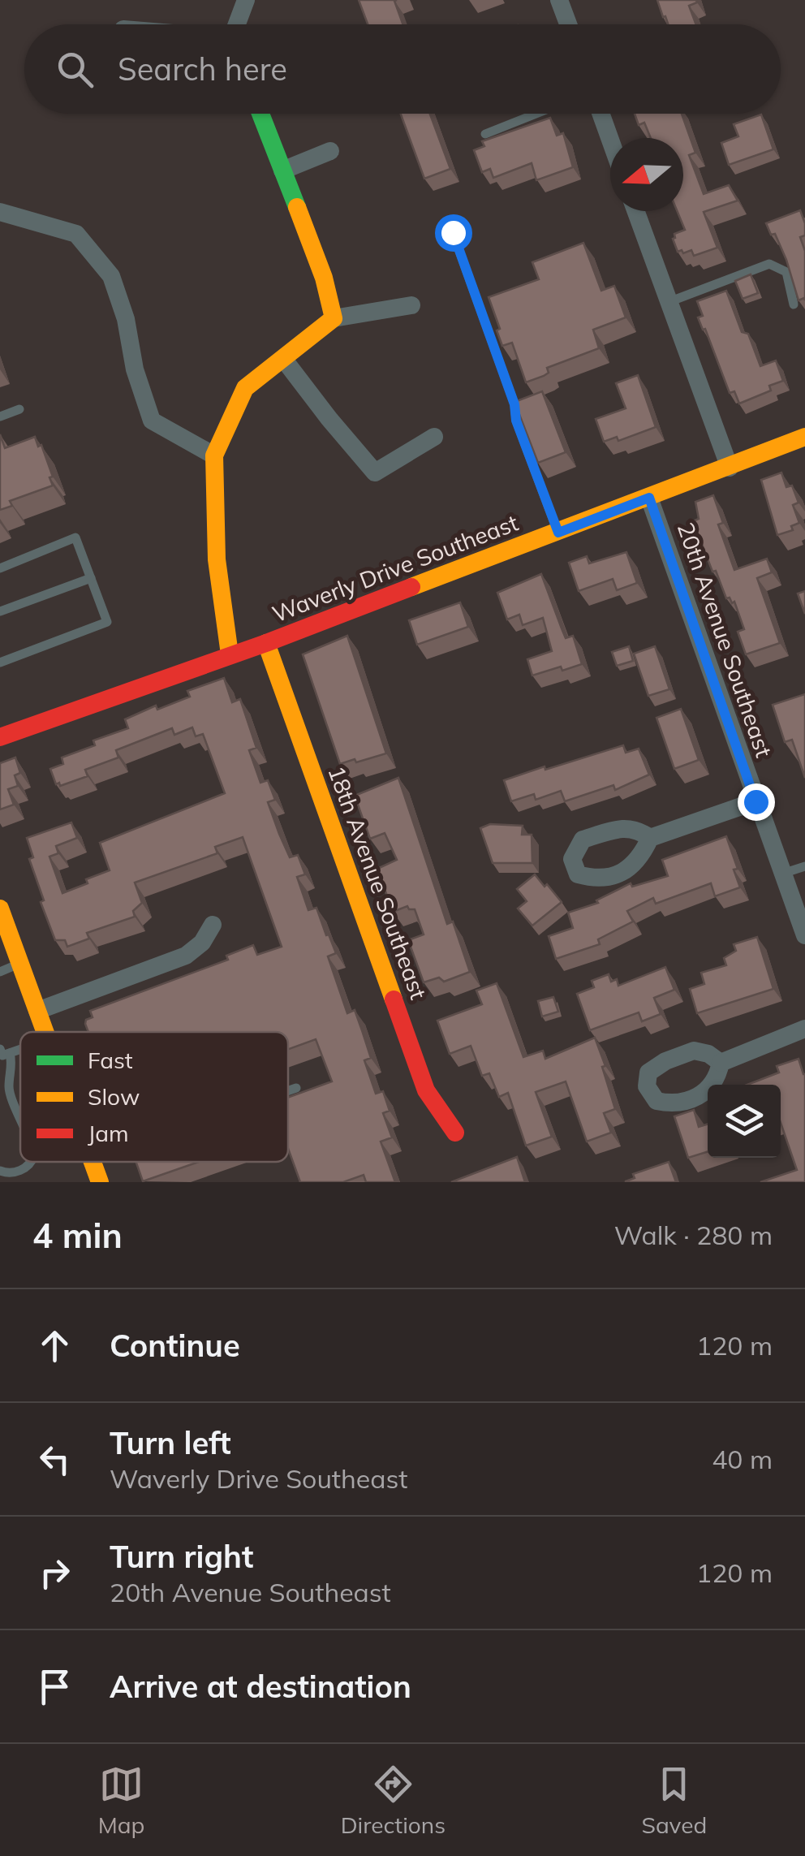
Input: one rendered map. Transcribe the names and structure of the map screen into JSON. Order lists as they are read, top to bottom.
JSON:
{
  "streets": {
    "main road": ["Waverly Drive Southeast", "18th Avenue Southeast"],
    "street": ["20th Avenue Southeast"]
  },
  "crossings": [
    ["Waverly Drive Southeast", "20th Avenue Southeast"],
    ["Waverly Drive Southeast", "18th Avenue Southeast"]
  ],
  "legend": ["Fast", "Slow", "Jam"],
  "north": "left",
  "page": {
    "search": "Search here",
    "heading": ["4 min", "Walk · 280 m"],
    "list": [
      ["Continue", "120 m"],
      ["Turn left", "Waverly Drive Southeast", "40 m"],
      ["Turn right", "20th Avenue Southeast", "120 m"],
      "Arrive at destination"
    ],
    "nav": ["Map", "Directions", "Saved"]
  }
}
